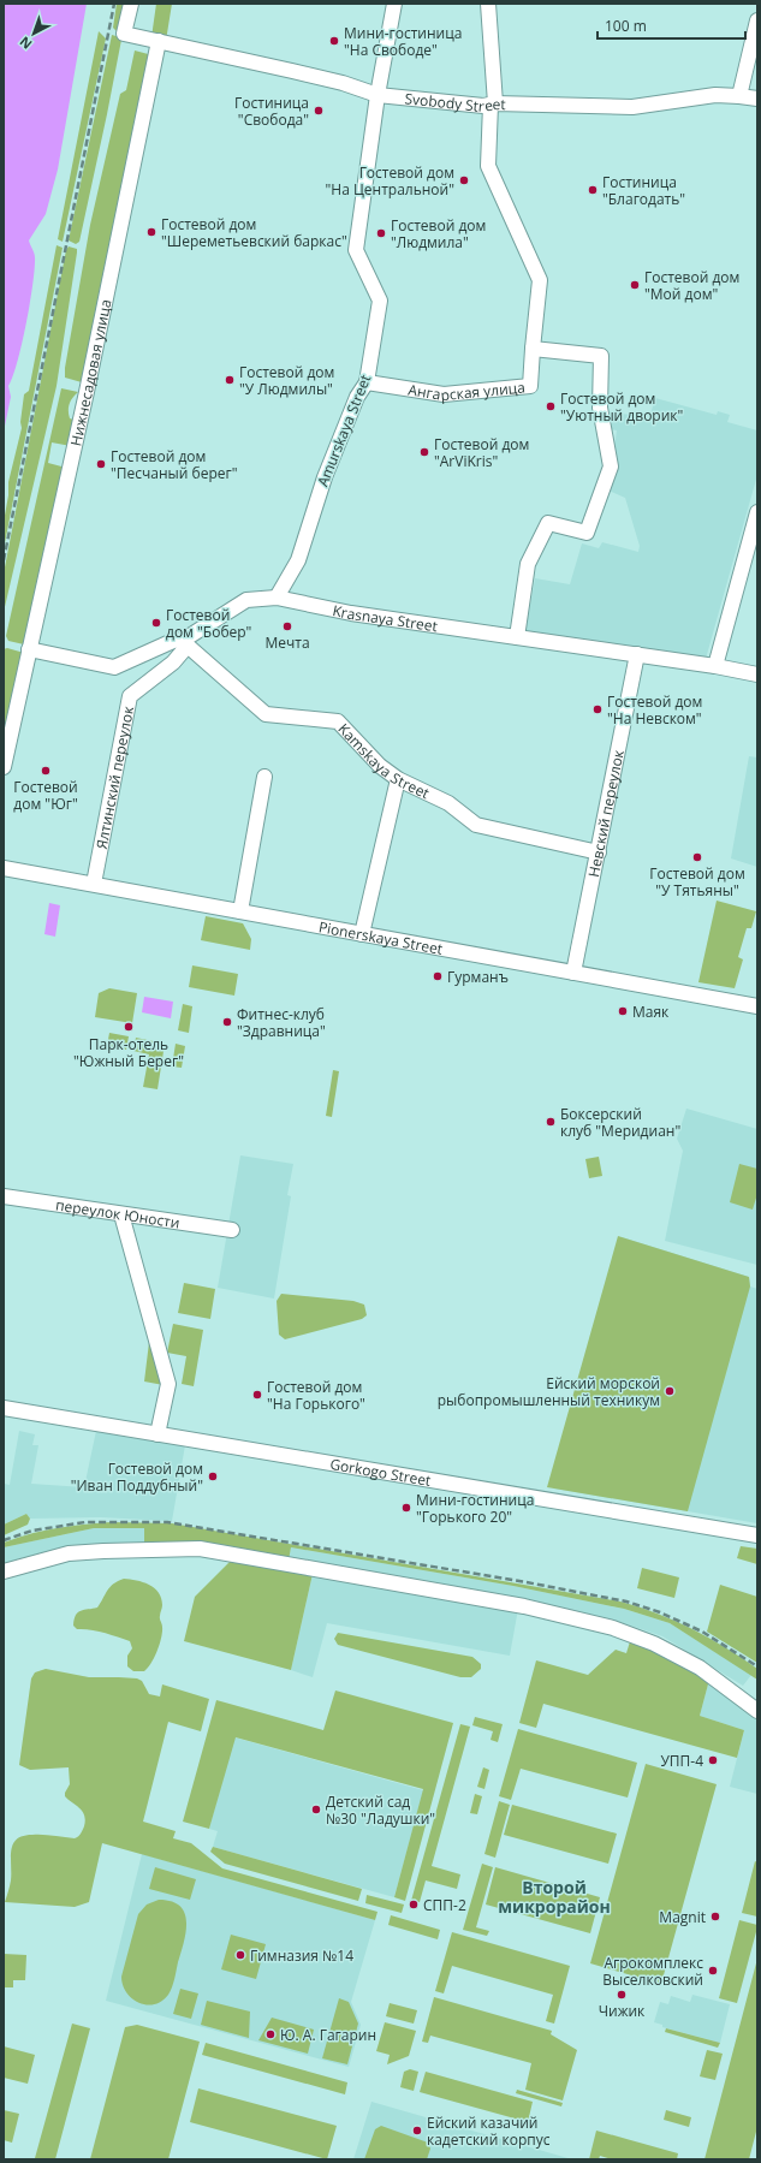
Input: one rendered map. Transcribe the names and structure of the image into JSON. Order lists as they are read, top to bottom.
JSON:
{
  "streets": {
    "street": [
      "Svobody Street",
      "Нижнесадовая улица",
      "Ангарская улица",
      "Amurskaya Street",
      "Krasnaya Street",
      "Kamskaya Street",
      "Ялтинский переулок",
      "Невский переулок",
      "Pionerskaya Street",
      "переулок Юности",
      "Gorkogo Street"
    ]
  },
  "crossings": [
    ["Svobody Street", "Нижнесадовая улица"],
    ["Svobody Street", "Amurskaya Street"],
    ["Нижнесадовая улица", "Krasnaya Street"],
    ["Ангарская улица", "Amurskaya Street"],
    ["Amurskaya Street", "Krasnaya Street"],
    ["Krasnaya Street", "Kamskaya Street"],
    ["Krasnaya Street", "Ялтинский переулок"],
    ["Krasnaya Street", "Невский переулок"],
    ["Kamskaya Street", "Ялтинский переулок"],
    ["Kamskaya Street", "Невский переулок"],
    ["Ялтинский переулок", "Pionerskaya Street"],
    ["Невский переулок", "Pionerskaya Street"]
  ],
  "districts": ["Второй микрорайон"],
  "places": [
    "Мини-гостиница \"На Свободе\"",
    "Гостиница \"Свобода\"",
    "Гостевой дом \"На Центральной\"",
    "Гостиница \"Благодать\"",
    "Гостевой дом \"Шереметьевский баркас\"",
    "Гостевой дом \"Людмила\"",
    "Гостевой дом \"Мой дом\"",
    "Гостевой дом \"У Людмилы\"",
    "Гостевой дом \"Уютный дворик\"",
    "Гостевой дом \"ArViKris\"",
    "Гостевой дом \"Песчаный берег\"",
    "Гостевой дом \"Бобер\"",
    "Мечта",
    "Гостевой дом \"На Невском\"",
    "Гостевой дом \"Юг\"",
    "Гостевой дом \"У Тятьяны\"",
    "Гурманъ",
    "Маяк",
    "Фитнес-клуб \"Здравница\"",
    "Парк-отель \"Южный Берег\"",
    "Боксерский клуб \"Меридиан\"",
    "Ейский морской рыбопромышленный техникум",
    "Гостевой дом \"На Горького\"",
    "Гостевой дом \"Иван Поддубный\"",
    "Мини-гостиница \"Горького 20\"",
    "УПП-4",
    "Детский сад №30 \"Ладушки\"",
    "СПП-2",
    "Magnit",
    "Гимназия №14",
    "Агрокомплекс Выселковский",
    "Чижик",
    "Ю. А. Гагарин",
    "Ейский казачий кадетский корпус"
  ],
  "scale_bar": "100 m",
  "north": "bottom left"
}
